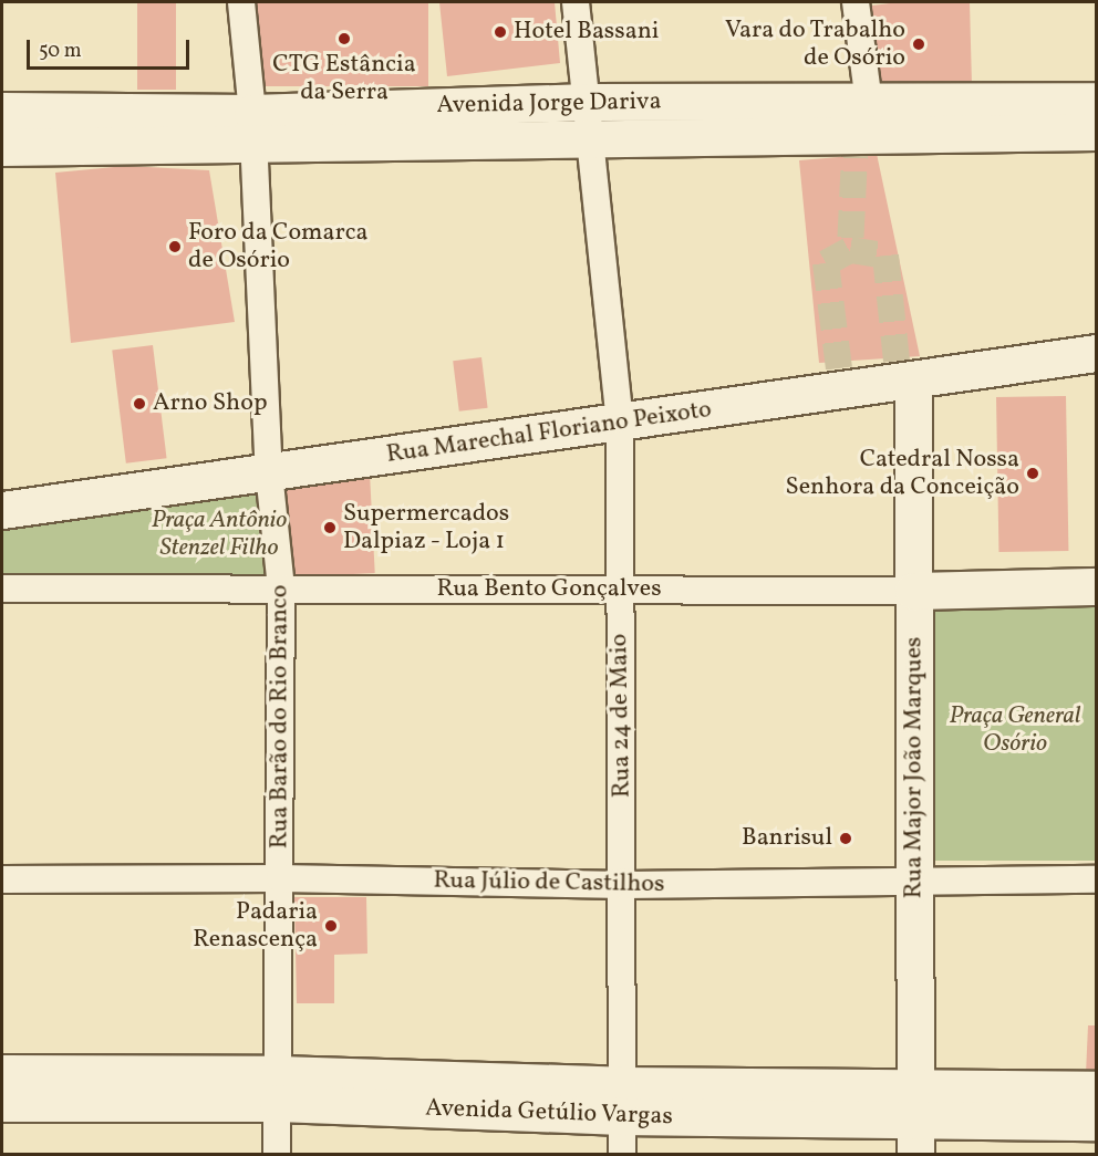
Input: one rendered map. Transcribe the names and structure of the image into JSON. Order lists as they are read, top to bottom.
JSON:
{
  "streets": {
    "main road": [
      "Avenida Jorge Dariva",
      "Rua Marechal Floriano Peixoto",
      "Rua Bento Gonçalves",
      "Rua Major João Marques",
      "Avenida Getúlio Vargas"
    ],
    "street": ["Rua 24 de Maio", "Rua Barão do Rio Branco", "Rua Júlio de Castilhos"]
  },
  "crossings": [
    ["Avenida Jorge Dariva", "Rua 24 de Maio"],
    ["Avenida Jorge Dariva", "Rua Barão do Rio Branco"],
    ["Rua Marechal Floriano Peixoto", "Rua 24 de Maio"],
    ["Rua Marechal Floriano Peixoto", "Rua Barão do Rio Branco"],
    ["Rua Marechal Floriano Peixoto", "Rua Major João Marques"],
    ["Rua Bento Gonçalves", "Rua 24 de Maio"],
    ["Rua Bento Gonçalves", "Rua Barão do Rio Branco"],
    ["Rua Bento Gonçalves", "Rua Major João Marques"],
    ["Rua 24 de Maio", "Rua Júlio de Castilhos"],
    ["Rua 24 de Maio", "Avenida Getúlio Vargas"],
    ["Rua Barão do Rio Branco", "Rua Júlio de Castilhos"],
    ["Rua Barão do Rio Branco", "Avenida Getúlio Vargas"],
    ["Rua Major João Marques", "Rua Júlio de Castilhos"],
    ["Rua Major João Marques", "Avenida Getúlio Vargas"]
  ],
  "parks": ["Praça Antônio Stenzel Filho", "Praça General Osório"],
  "places": [
    "Hotel Bassani",
    "CTG Estância da Serra",
    "Vara do Trabalho de Osório",
    "Foro da Comarca de Osório",
    "Arno Shop",
    "Catedral Nossa Senhora da Conceição",
    "Supermercados Dalpiaz - Loja 1",
    "Banrisul",
    "Padaria Renascença"
  ],
  "scale_bar": "50 m"
}
